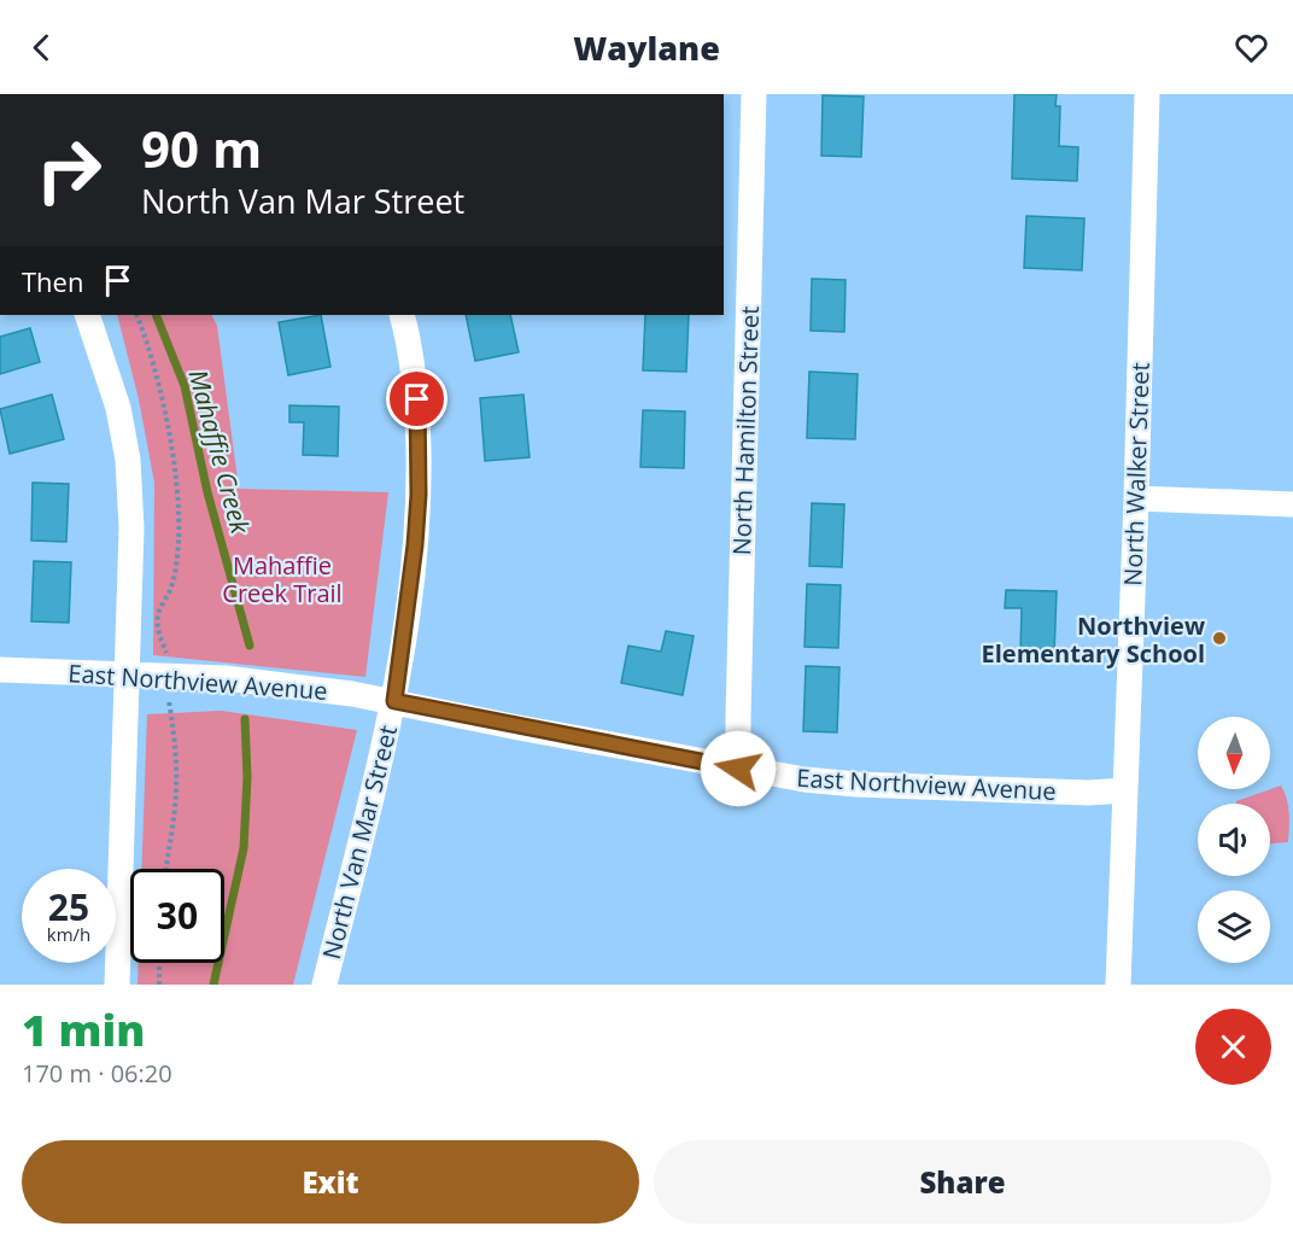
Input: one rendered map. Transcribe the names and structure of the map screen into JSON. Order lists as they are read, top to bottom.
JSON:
{
  "streets": {
    "street": [
      "North Hamilton Street",
      "North Walker Street",
      "East Northview Avenue",
      "North Van Mar Street"
    ]
  },
  "crossings": [
    ["North Hamilton Street", "East Northview Avenue"],
    ["North Walker Street", "East Northview Avenue"],
    ["East Northview Avenue", "North Van Mar Street"]
  ],
  "water": ["Mahaffie Creek"],
  "parks": ["Mahaffie Creek Trail"],
  "places": ["Northview Elementary School"],
  "north": "bottom",
  "page": {
    "header": "Waylane",
    "turn": ["90 m", "North Van Mar Street"],
    "then": "Then",
    "speed": "25 km/h",
    "limit": "30",
    "heading": ["1 min", "170 m · 06:20"],
    "buttons": ["Exit", "Share"]
  }
}
